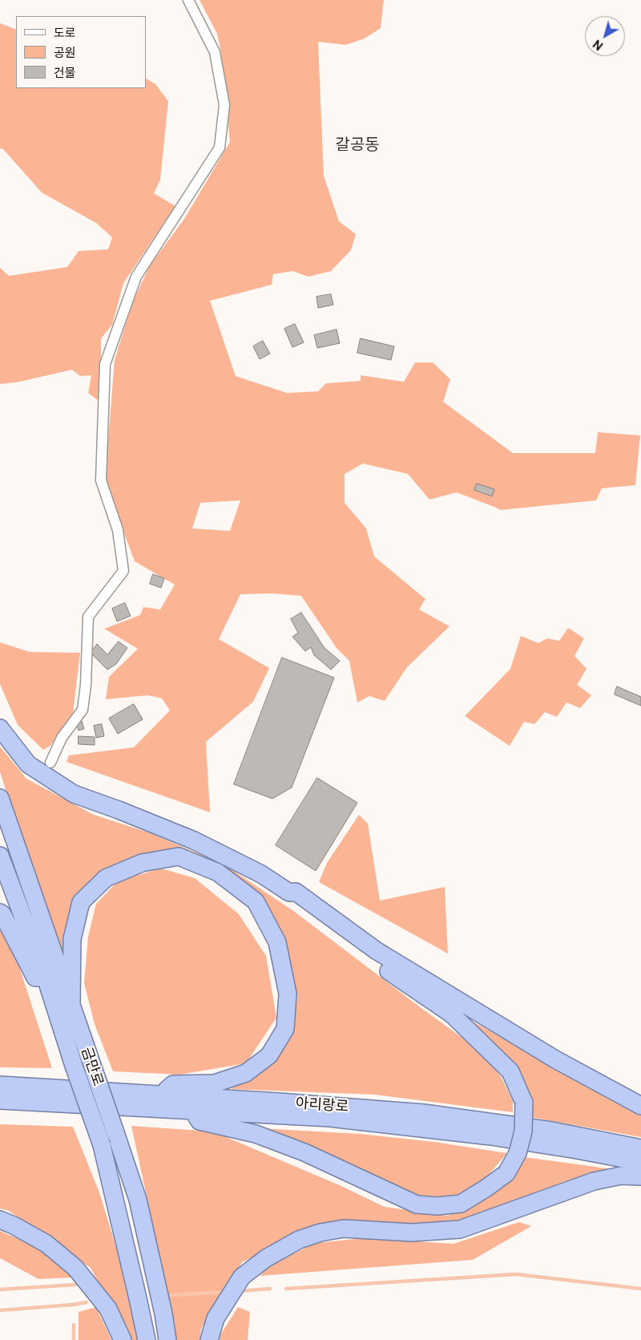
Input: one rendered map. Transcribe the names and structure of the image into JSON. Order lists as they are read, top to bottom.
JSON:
{
  "streets": {
    "highway": ["금만로", "아리랑로"]
  },
  "districts": ["갈공동"],
  "legend": ["도로", "공원", "건물"],
  "north": "bottom left"
}
